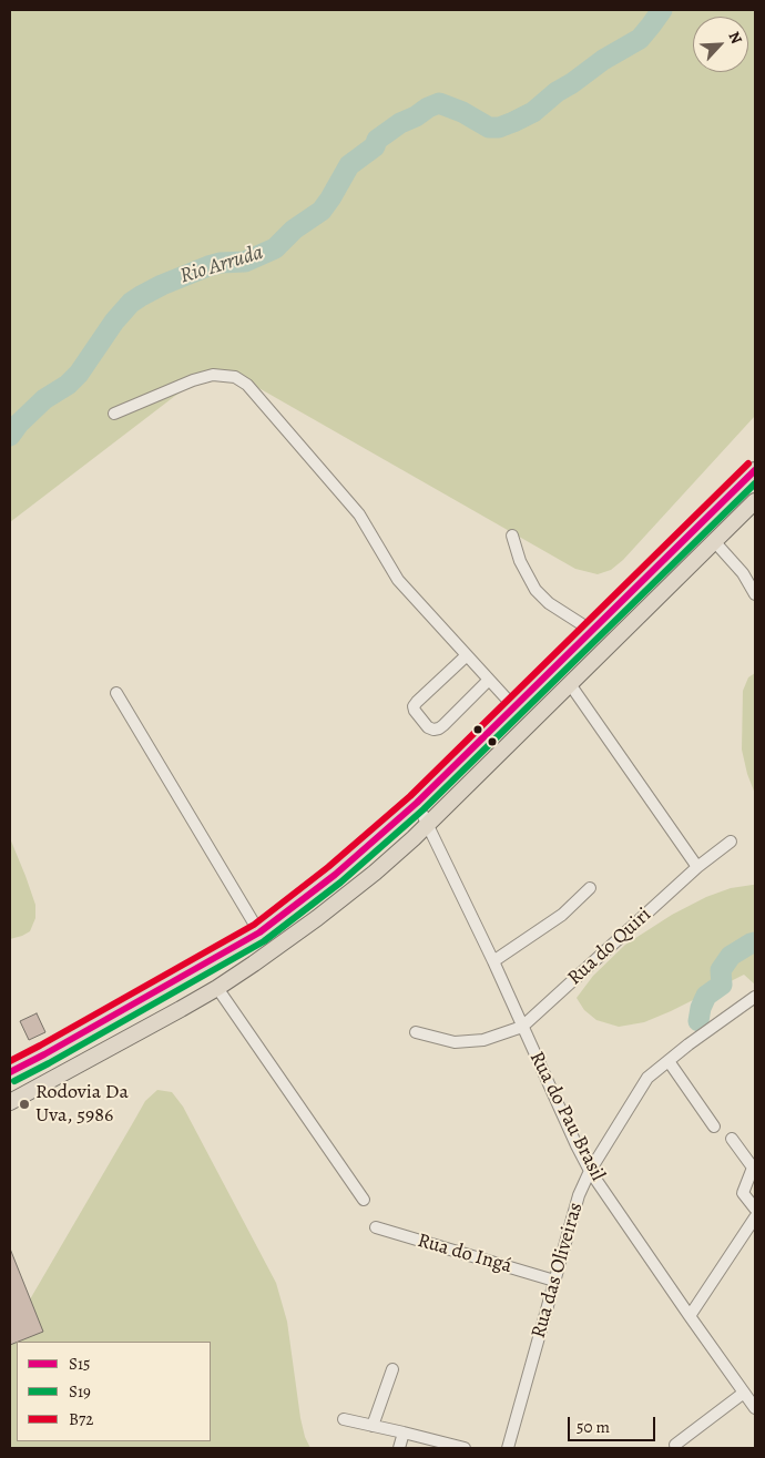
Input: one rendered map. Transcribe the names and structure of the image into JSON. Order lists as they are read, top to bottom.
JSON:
{
  "streets": {
    "street": [
      "Rua do Quiri",
      "Rua do Pau Brasil",
      "Rua do Ingá",
      "Rua das Oliveiras"
    ]
  },
  "crossings": [
    ["Rua do Quiri", "Rua do Pau Brasil"],
    ["Rua do Pau Brasil", "Rua das Oliveiras"],
    ["Rua do Ingá", "Rua das Oliveiras"]
  ],
  "water": ["Rio Arruda"],
  "places": ["Rodovia Da Uva, 5986"],
  "lines": ["transit line B72", "transit line S15", "transit line S19"],
  "legend": ["S15", "S19", "B72"],
  "scale_bar": "50 m",
  "north": "top right"
}
